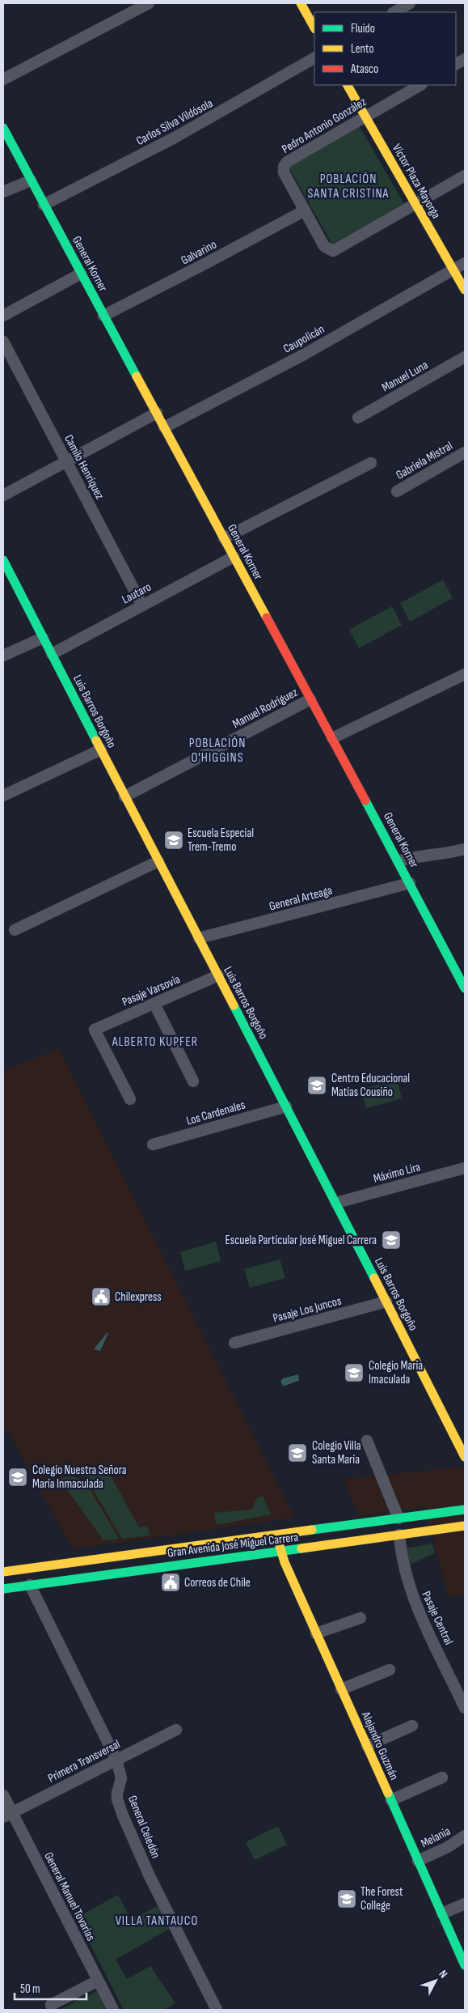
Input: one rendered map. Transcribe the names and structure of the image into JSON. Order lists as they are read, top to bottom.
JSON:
{
  "streets": {
    "street": [
      "Carlos Silva Vildósola",
      "Pedro Antonio González",
      "Víctor Plaza Mayorga",
      "Galvarino",
      "General Korner",
      "Caupolicán",
      "Manuel Luna",
      "Gabriela Mistral",
      "Camilo Henríquez",
      "Lautaro",
      "Manuel Rodríguez",
      "Luis Barros Borgoño",
      "General Arteaga",
      "Pasaje Varsovia",
      "Los Cardenales",
      "Máximo Lira",
      "Pasaje Los Juncos",
      "Gran Avenida José Miguel Carrera",
      "Pasaje Central",
      "Alejandro Guzmán",
      "Primera Transversal",
      "General Celedón",
      "Melania",
      "General Manuel Tovarias"
    ]
  },
  "crossings": [
    ["Carlos Silva Vildósola", "General Korner"],
    ["Pedro Antonio González", "Víctor Plaza Mayorga"],
    ["Pedro Antonio González", "Galvarino"],
    ["Víctor Plaza Mayorga", "Caupolicán"],
    ["Galvarino", "General Korner"],
    ["General Korner", "Caupolicán"],
    ["General Korner", "Lautaro"],
    ["General Korner", "Manuel Rodríguez"],
    ["General Korner", "General Arteaga"],
    ["Camilo Henríquez", "Lautaro"],
    ["Lautaro", "Luis Barros Borgoño"],
    ["Manuel Rodríguez", "Luis Barros Borgoño"],
    ["Luis Barros Borgoño", "General Arteaga"],
    ["Luis Barros Borgoño", "Pasaje Varsovia"],
    ["Luis Barros Borgoño", "Los Cardenales"],
    ["Luis Barros Borgoño", "Máximo Lira"],
    ["Luis Barros Borgoño", "Pasaje Los Juncos"],
    ["Gran Avenida José Miguel Carrera", "Pasaje Central"],
    ["Gran Avenida José Miguel Carrera", "Alejandro Guzmán"],
    ["Gran Avenida José Miguel Carrera", "General Celedón"],
    ["Alejandro Guzmán", "Melania"],
    ["Primera Transversal", "General Celedón"],
    ["Primera Transversal", "General Manuel Tovarias"]
  ],
  "districts": [
    "POBLACIÓN SANTA CRISTINA",
    "POBLACIÓN O'HIGGINS",
    "ALBERTO KUPFER",
    "VILLA TANTAUCO"
  ],
  "places": {
    "school or university": [
      "Escuela Especial Trem-Tremo",
      "Centro Educacional Matías Cousiño",
      "Escuela Particular José Miguel Carrera",
      "Colegio María Imaculada",
      "Colegio Villa Santa María",
      "Colegio Nuestra Señora María Inmaculada",
      "The Forest College"
    ],
    "public building": ["Chilexpress", "Correos de Chile"]
  },
  "legend": ["Fluido", "Lento", "Atasco"],
  "scale_bar": "50 m",
  "north": "top right"
}
